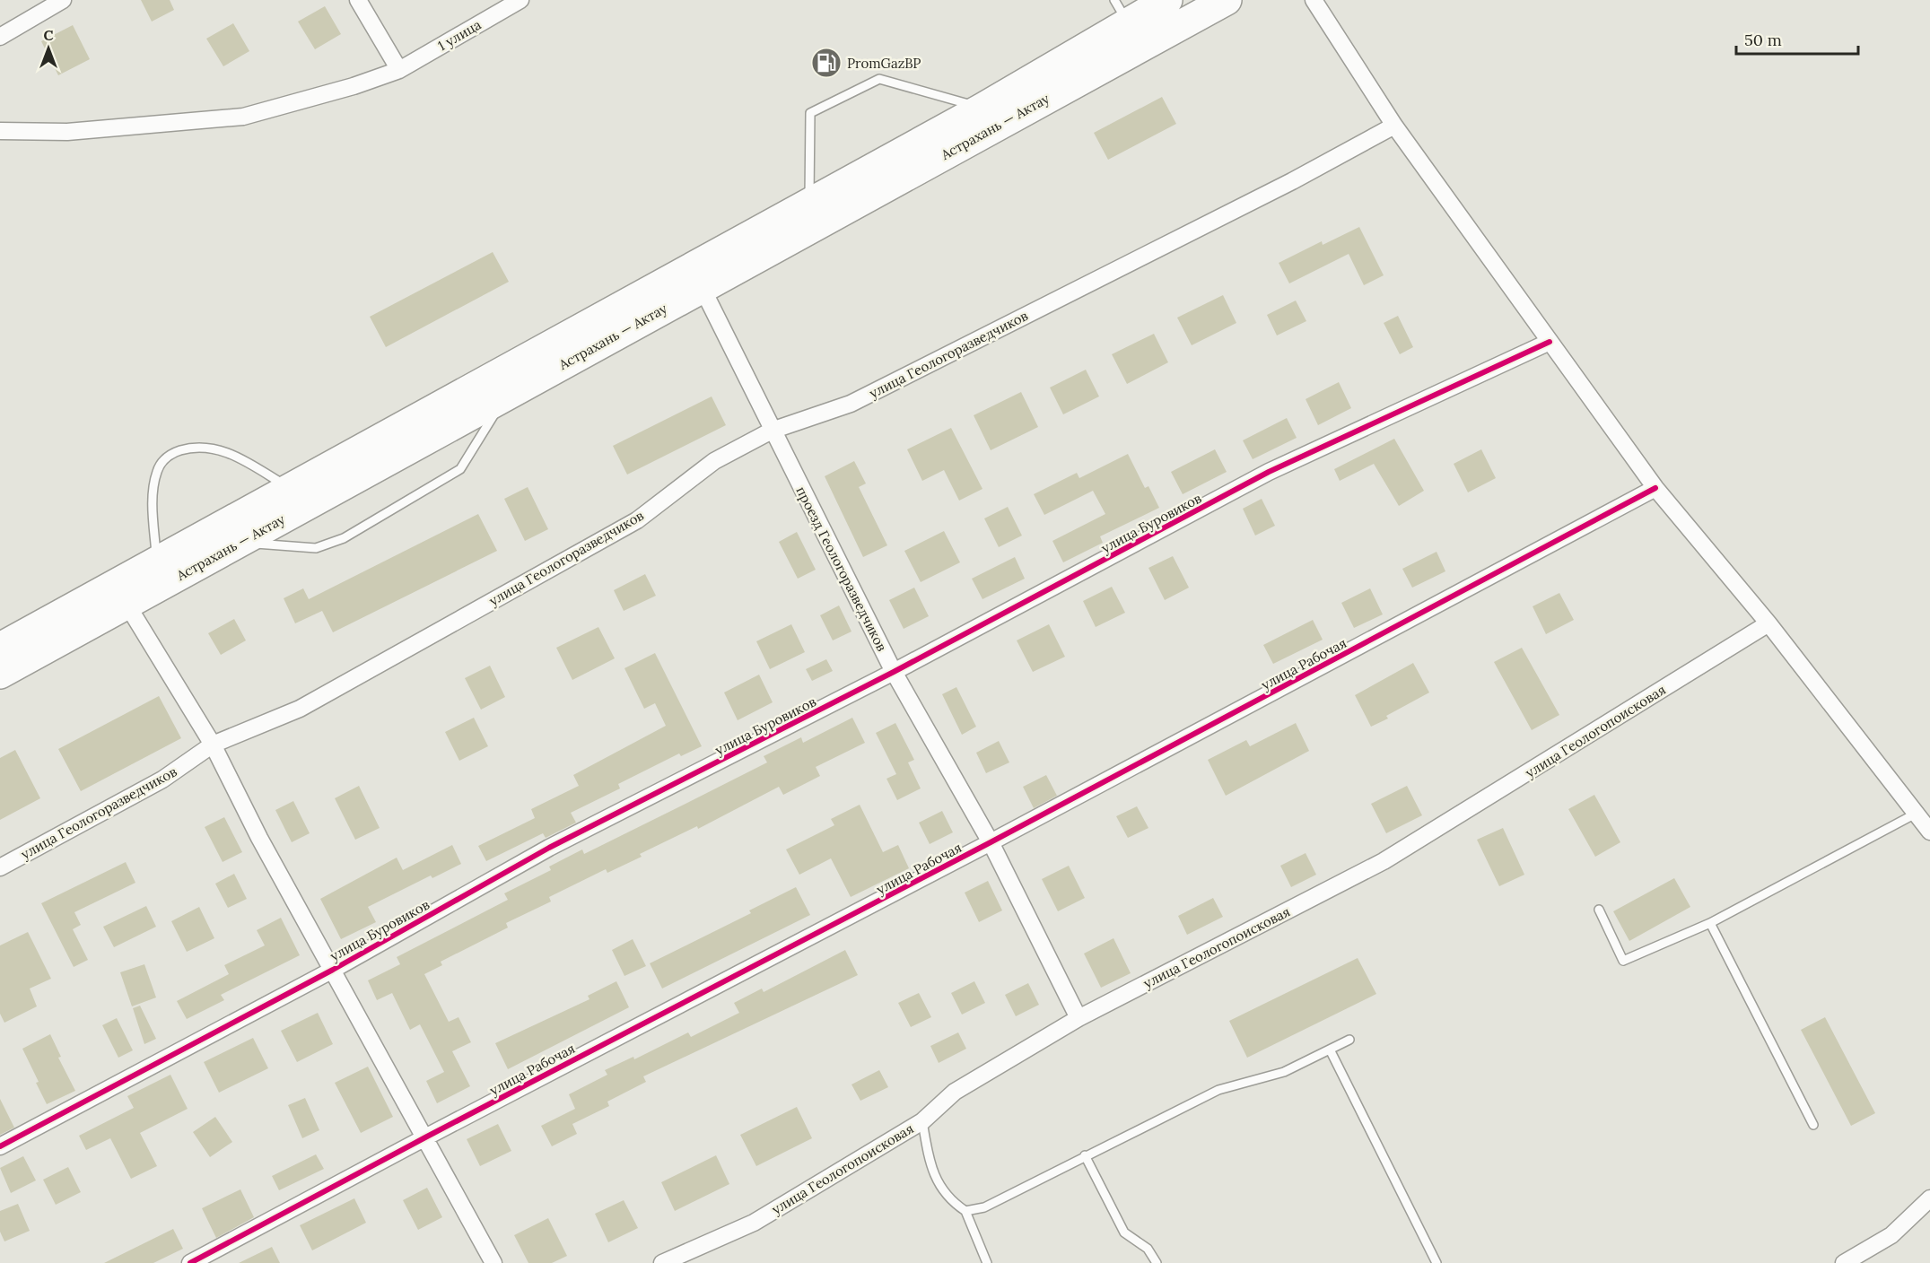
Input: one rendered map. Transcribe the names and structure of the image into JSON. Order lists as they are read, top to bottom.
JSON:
{
  "streets": {
    "highway": ["Астрахань — Актау"],
    "street": [
      "1 улица",
      "улица Геологоразведчиков",
      "улица Буровиков",
      "проезд Геологоразведчиков",
      "улица Рабочая",
      "улица Геологопоисковая"
    ]
  },
  "crossings": [
    ["Астрахань — Актау", "проезд Геологоразведчиков"],
    ["улица Геологоразведчиков", "проезд Геологоразведчиков"],
    ["улица Буровиков", "проезд Геологоразведчиков"],
    ["проезд Геологоразведчиков", "улица Рабочая"],
    ["проезд Геологоразведчиков", "улица Геологопоисковая"]
  ],
  "places": {
    "fuel station": ["PromGazBP"]
  },
  "scale_bar": "50 m",
  "north": "top"
}
